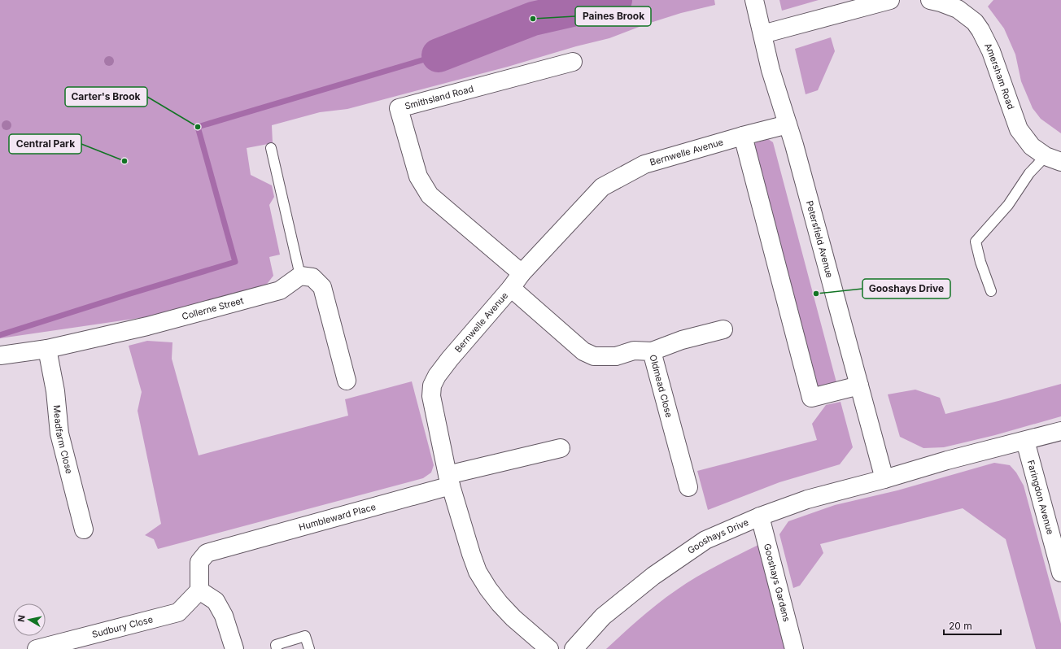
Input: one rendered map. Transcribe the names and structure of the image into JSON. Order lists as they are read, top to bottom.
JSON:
{
  "streets": {
    "street": [
      "Amersham Road",
      "Smithsland Road",
      "Bernwelle Avenue",
      "Petersfield Avenue",
      "Collerne Street",
      "Oldmead Close",
      "Meadfarm Close",
      "Faringdon Avenue",
      "Humbleward Place",
      "Gooshays Drive",
      "Gooshays Gardens",
      "Sudbury Close"
    ]
  },
  "crossings": [
    ["Smithsland Road", "Bernwelle Avenue"],
    ["Bernwelle Avenue", "Petersfield Avenue"],
    ["Bernwelle Avenue", "Oldmead Close"],
    ["Bernwelle Avenue", "Humbleward Place"],
    ["Petersfield Avenue", "Gooshays Drive"],
    ["Collerne Street", "Meadfarm Close"],
    ["Faringdon Avenue", "Gooshays Drive"],
    ["Humbleward Place", "Sudbury Close"],
    ["Gooshays Drive", "Gooshays Gardens"]
  ],
  "places": [
    "Paines Brook",
    "Carter's Brook",
    "Central Park",
    "Gooshays Drive"
  ],
  "scale_bar": "20 m",
  "north": "left"
}
